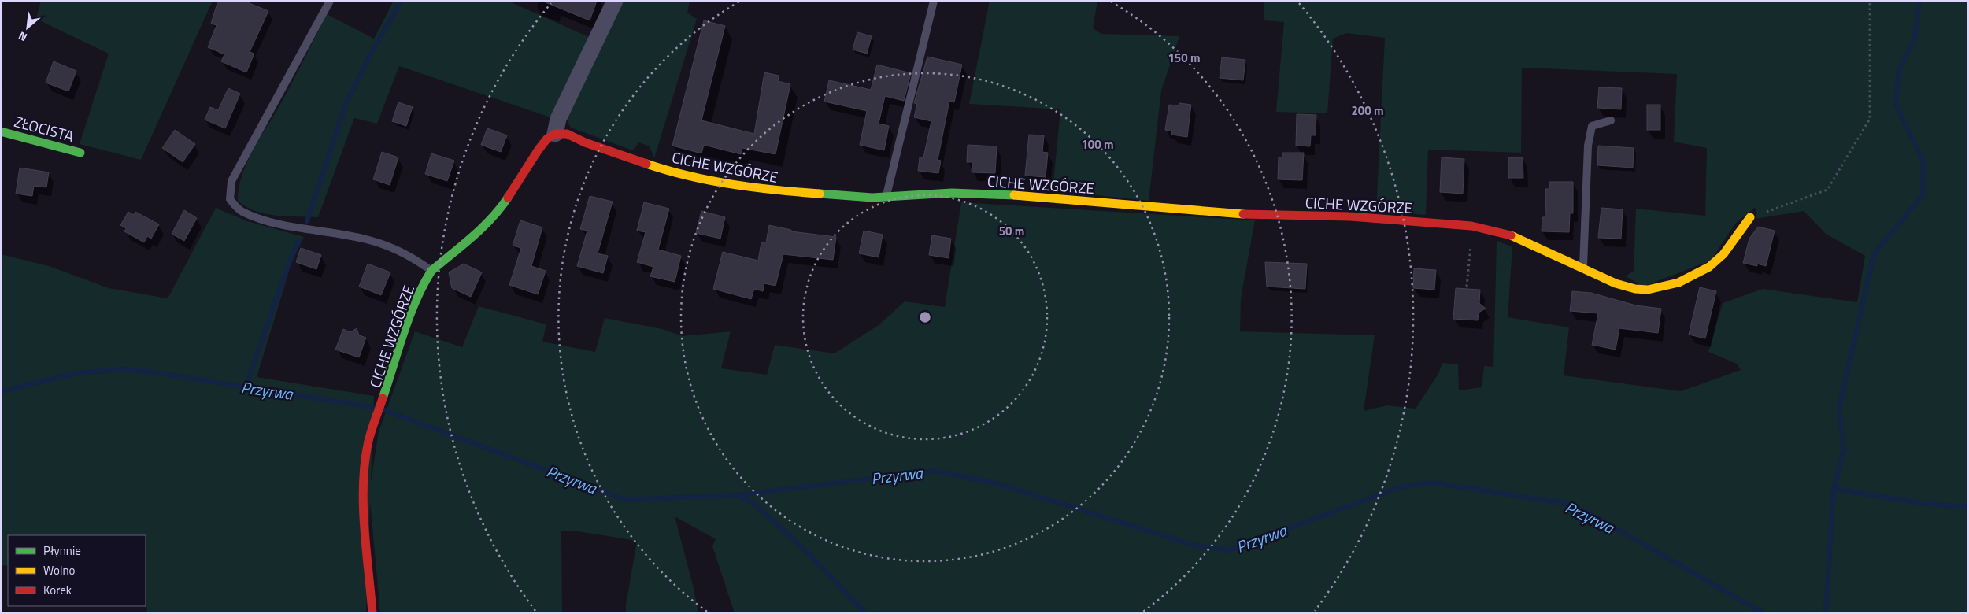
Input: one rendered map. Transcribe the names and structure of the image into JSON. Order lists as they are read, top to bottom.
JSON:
{
  "streets": {
    "street": ["ZŁOCISTA", "CICHE WZGÓRZE"]
  },
  "water": ["Przyrwa"],
  "legend": ["Płynnie", "Wolno", "Korek"],
  "north": "bottom left",
  "rings": [
    "150 m",
    "200 m",
    "100 m",
    "50 m"
  ]
}
